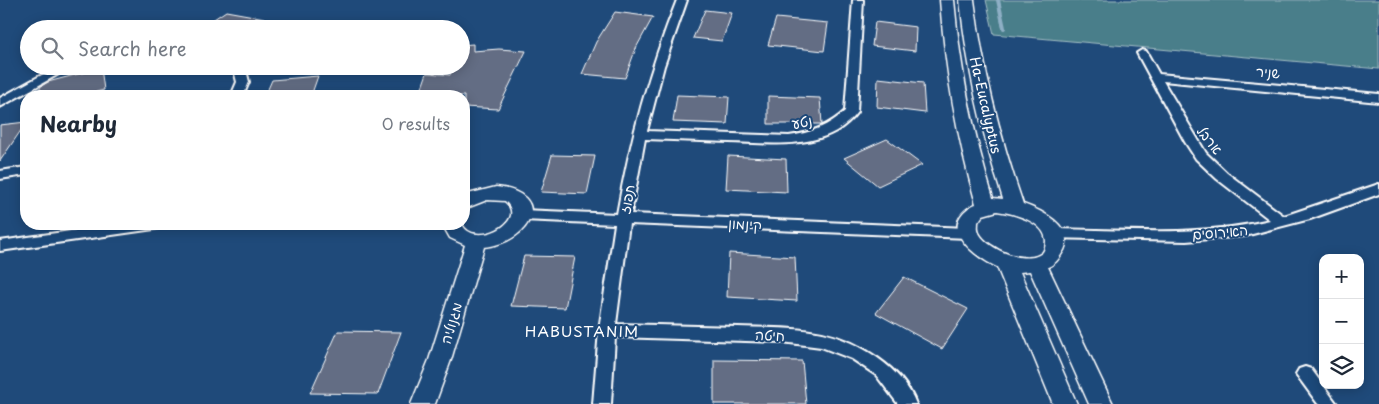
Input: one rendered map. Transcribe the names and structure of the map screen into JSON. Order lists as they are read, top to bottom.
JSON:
{
  "streets": {
    "main road": ["Ha-Eucalyptus"],
    "street": [
      "שניר",
      "נטע",
      "ארבל",
      "תפוז",
      "קינמון",
      "האירוסים",
      "מגנוליה",
      "חיטה"
    ]
  },
  "crossings": [
    ["שניר", "ארבל"],
    ["Ha-Eucalyptus", "קינמון"],
    ["Ha-Eucalyptus", "האירוסים"],
    ["נטע", "תפוז"],
    ["ארבל", "האירוסים"],
    ["תפוז", "קינמון"],
    ["תפוז", "חיטה"],
    ["קינמון", "האירוסים"]
  ],
  "districts": ["HABUSTANIM"],
  "page": {
    "search": "Search here",
    "heading": ["Nearby", "0 results"],
    "map_buttons": ["+", "−"]
  }
}
